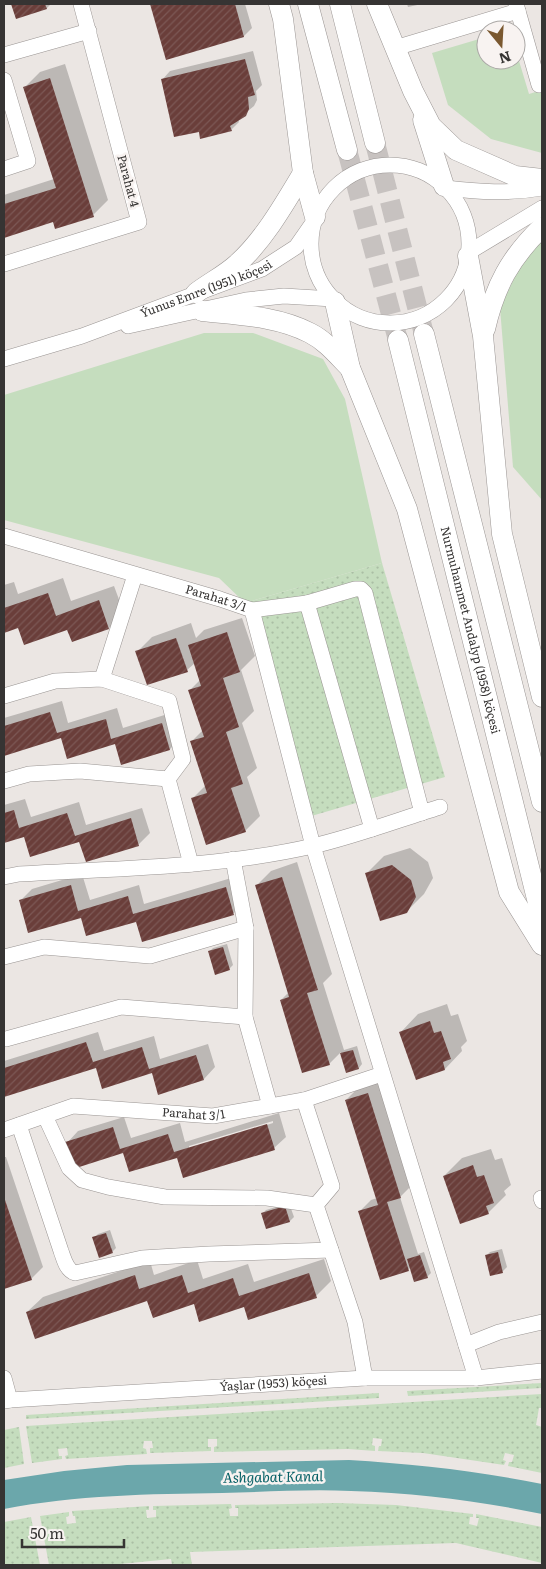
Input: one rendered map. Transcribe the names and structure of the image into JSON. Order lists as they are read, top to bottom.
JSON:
{
  "streets": {
    "main road": ["Nurmuhammet Andalyp (1958) köçesi"],
    "street": [
      "Parahat 4",
      "Ýunus Emre (1951) köçesi",
      "Parahat 3/1",
      "Ýaşlar (1953) köçesi"
    ]
  },
  "crossings": [
    ["Parahat 3/1", "Ýaşlar (1953) köçesi"]
  ],
  "water": ["Ashgabat Kanal"],
  "scale_bar": "50 m",
  "north": "bottom"
}
